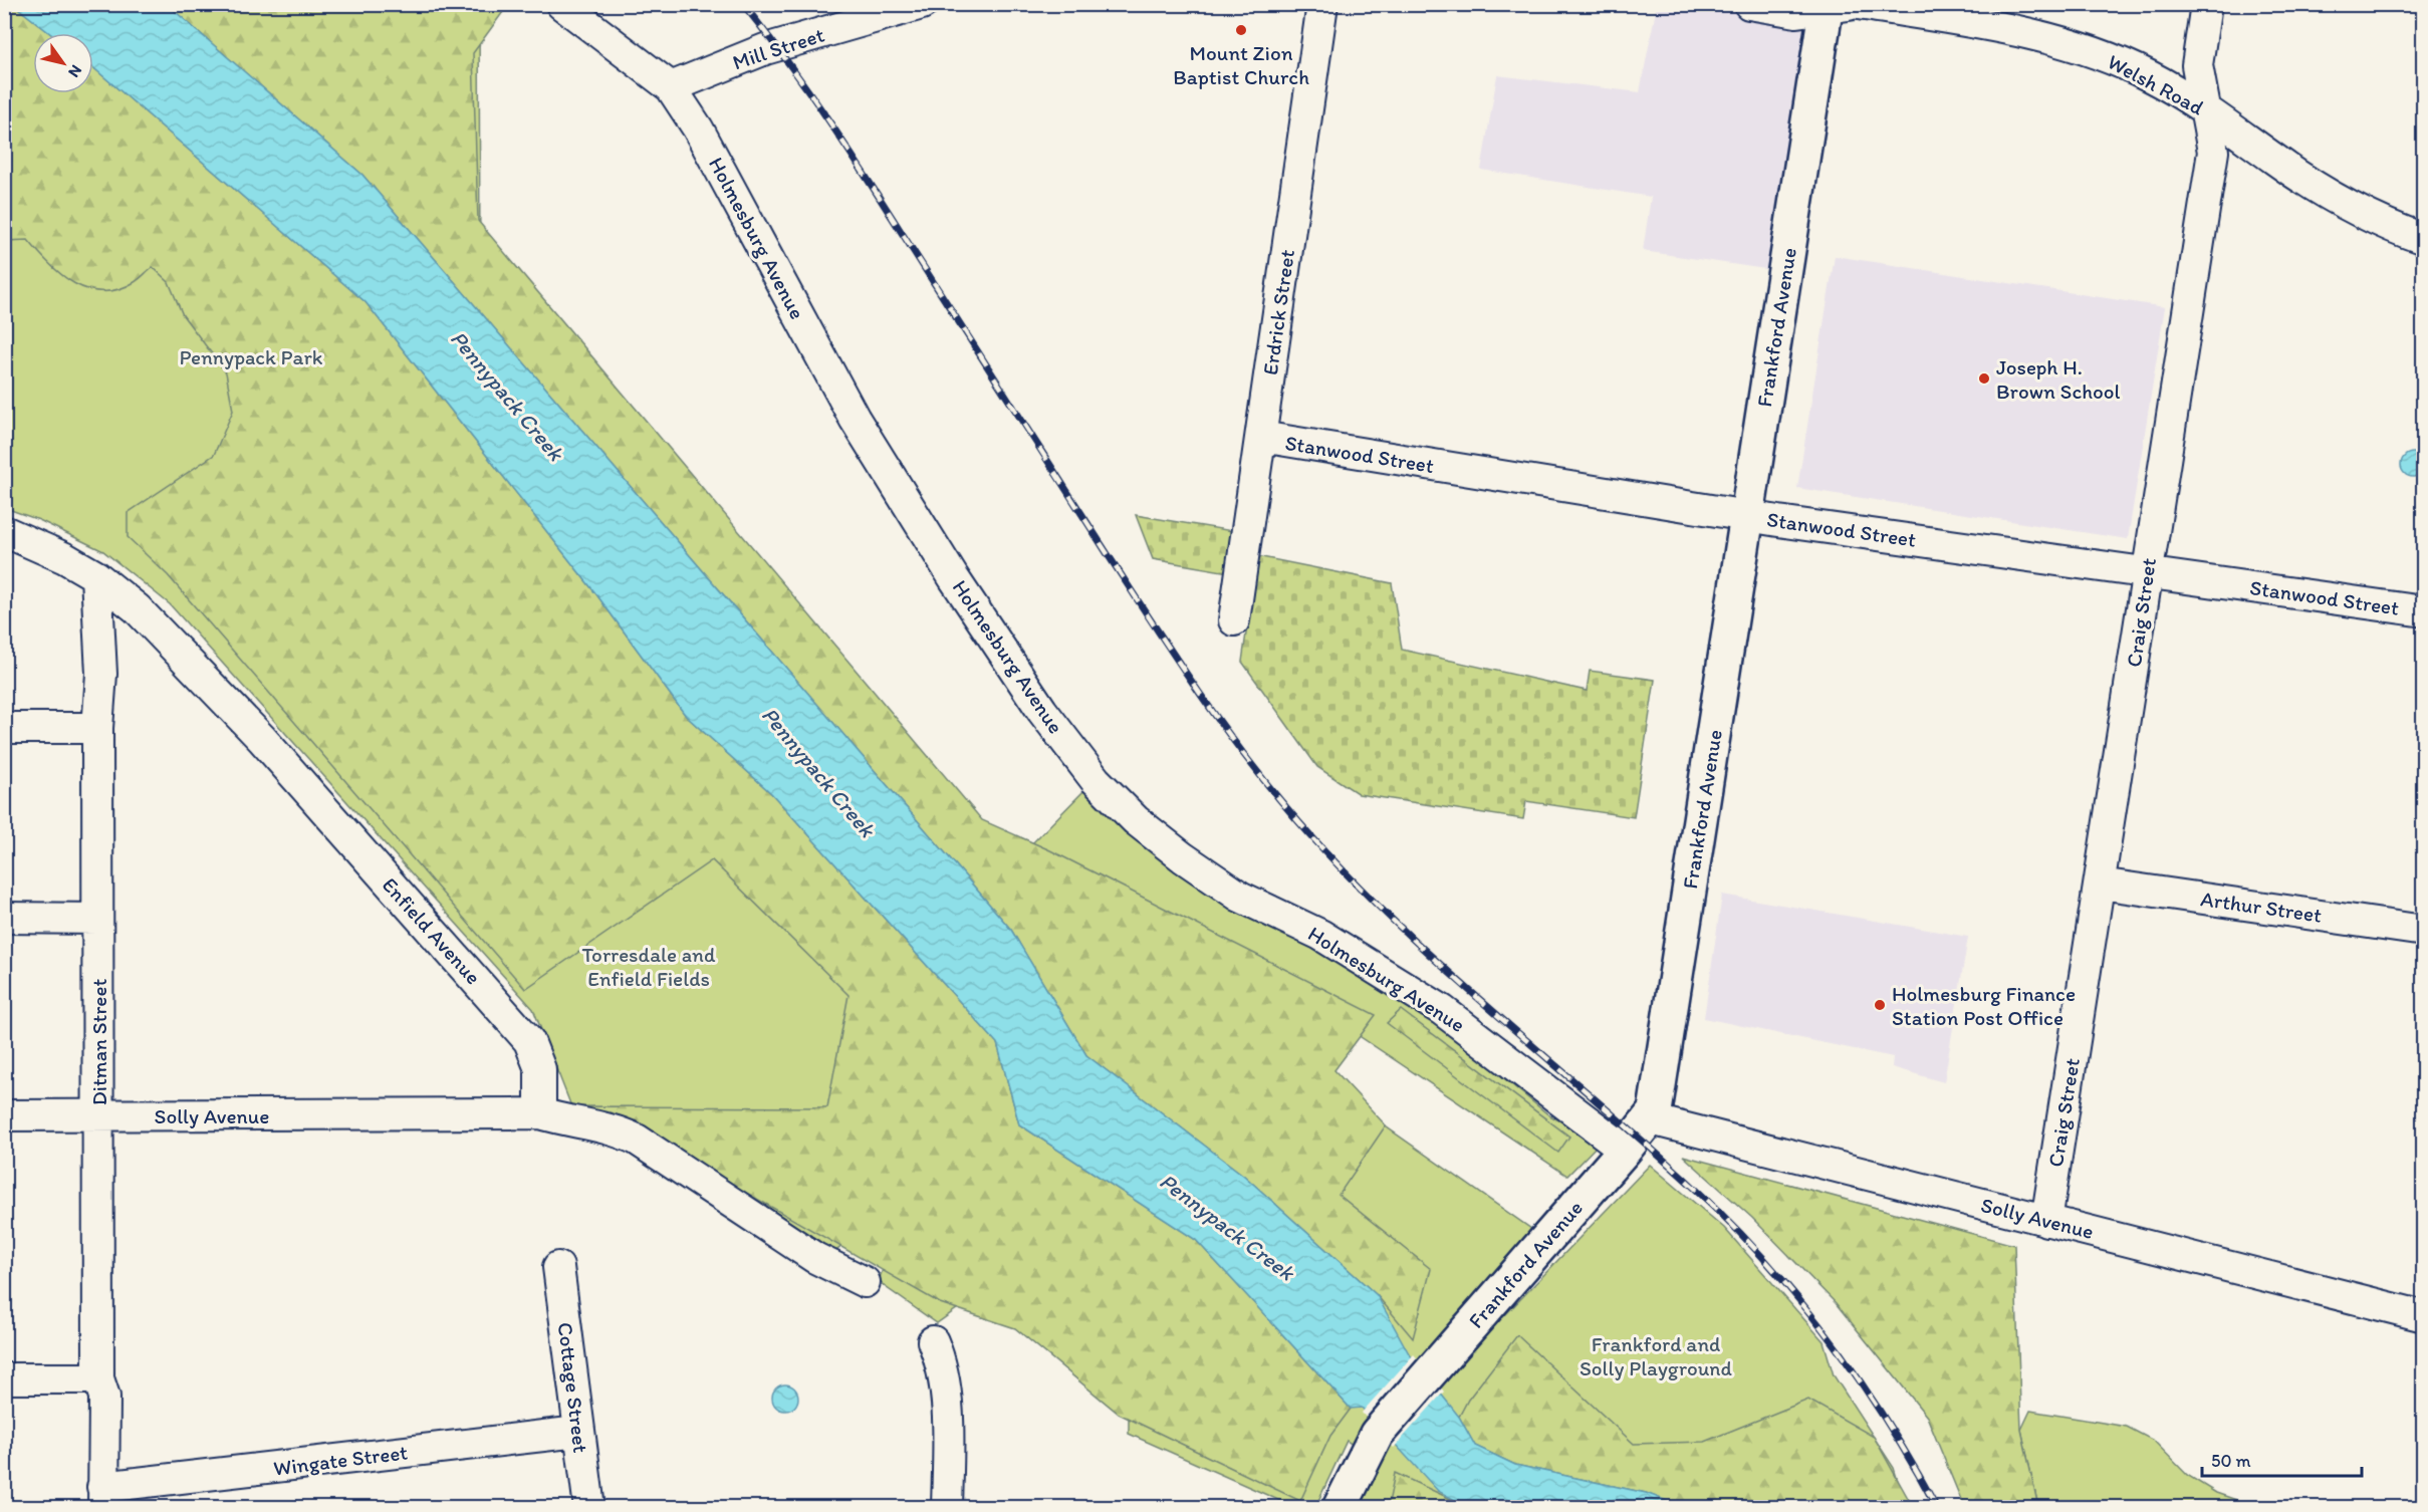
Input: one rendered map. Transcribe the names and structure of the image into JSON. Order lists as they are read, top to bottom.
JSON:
{
  "streets": {
    "main road": ["Frankford Avenue"],
    "street": [
      "Mill Street",
      "Welsh Road",
      "Holmesburg Avenue",
      "Erdrick Street",
      "Stanwood Street",
      "Craig Street",
      "Arthur Street",
      "Enfield Avenue",
      "Ditman Street",
      "Solly Avenue",
      "Cottage Street",
      "Wingate Street"
    ]
  },
  "crossings": [
    ["Mill Street", "Holmesburg Avenue"],
    ["Welsh Road", "Frankford Avenue"],
    ["Welsh Road", "Craig Street"],
    ["Holmesburg Avenue", "Frankford Avenue"],
    ["Erdrick Street", "Stanwood Street"],
    ["Frankford Avenue", "Stanwood Street"],
    ["Frankford Avenue", "Solly Avenue"],
    ["Stanwood Street", "Craig Street"],
    ["Craig Street", "Arthur Street"],
    ["Craig Street", "Solly Avenue"],
    ["Enfield Avenue", "Ditman Street"],
    ["Enfield Avenue", "Solly Avenue"],
    ["Ditman Street", "Solly Avenue"],
    ["Ditman Street", "Wingate Street"],
    ["Cottage Street", "Wingate Street"]
  ],
  "water": ["Pennypack Creek"],
  "parks": ["Pennypack Park", "Torresdale and Enfield Fields", "Frankford and Solly Playground"],
  "places": ["Mount Zion Baptist Church", "Joseph H. Brown School", "Holmesburg Finance Station Post Office"],
  "scale_bar": "50 m",
  "north": "bottom right"
}
